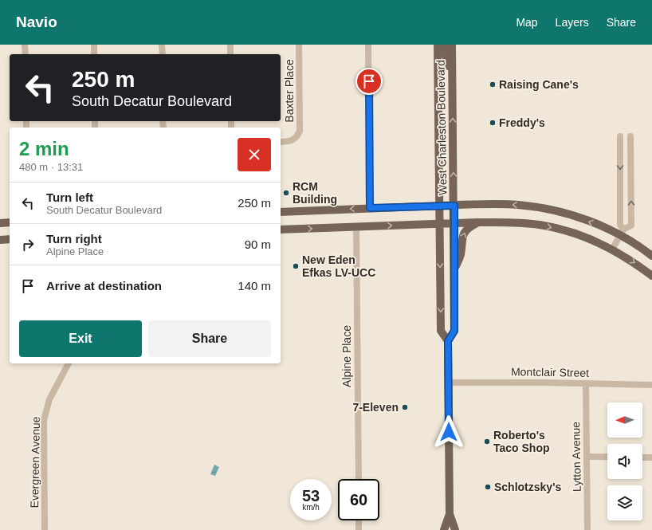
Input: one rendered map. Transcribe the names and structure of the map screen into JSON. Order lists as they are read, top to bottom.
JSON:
{
  "streets": {
    "main road": ["West Charleston Boulevard"],
    "street": [
      "Baxter Place",
      "Alpine Place",
      "Montclair Street",
      "Lytton Avenue",
      "Evergreen Avenue"
    ]
  },
  "crossings": [
    ["West Charleston Boulevard", "Montclair Street"],
    ["Montclair Street", "Lytton Avenue"]
  ],
  "places": [
    "Raising Cane's",
    "Freddy's",
    "RCM Building",
    "New Eden Efkas LV-UCC",
    "7-Eleven",
    "Roberto's Taco Shop",
    "Schlotzsky's"
  ],
  "north": "left",
  "page": {
    "header": "Navio",
    "nav": ["Map", "Layers", "Share"],
    "turn": ["250 m", "South Decatur Boulevard"],
    "heading": ["2 min", "480 m · 13:31"],
    "list": [
      {
        "name": "Turn left",
        "note": "South Decatur Boulevard",
        "value": "250 m"
      },
      {
        "name": "Turn right",
        "note": "Alpine Place",
        "value": "90 m"
      },
      {
        "name": "Arrive at destination",
        "value": "140 m"
      }
    ],
    "buttons": ["Exit", "Share"],
    "speed": "53 km/h",
    "limit": "60"
  }
}
